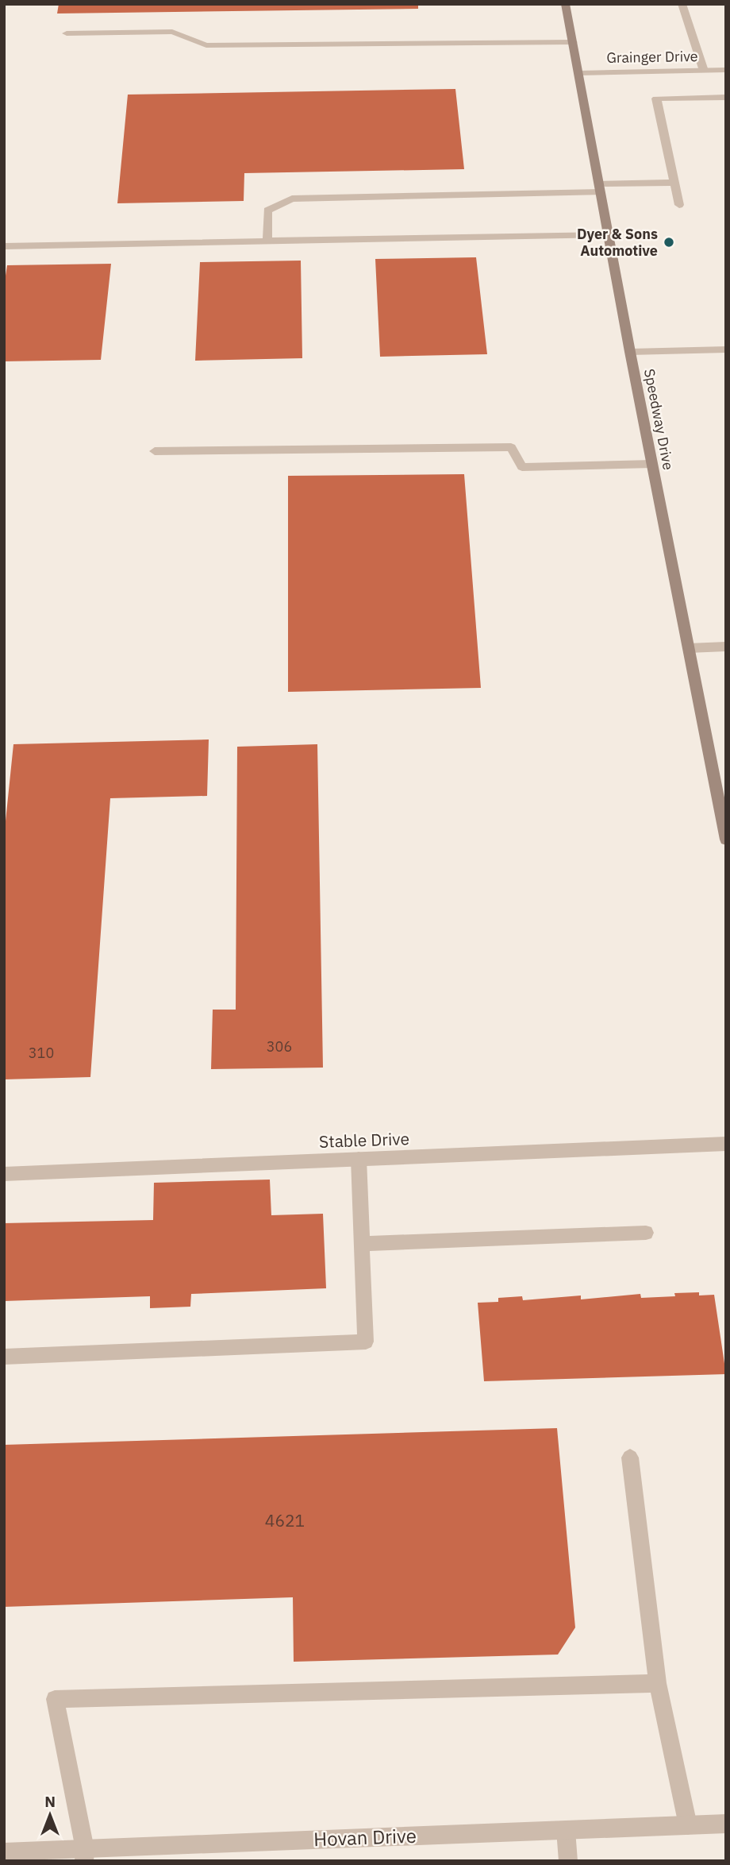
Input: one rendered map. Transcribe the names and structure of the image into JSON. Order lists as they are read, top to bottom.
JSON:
{
  "streets": {
    "main road": ["Speedway Drive"],
    "street": ["Grainger Drive", "Stable Drive", "Hovan Drive"]
  },
  "crossings": [
    ["Grainger Drive", "Speedway Drive"]
  ],
  "places": ["Dyer & Sons Automotive"],
  "house_numbers": ["306", "310", "4621"],
  "north": "top"
}
